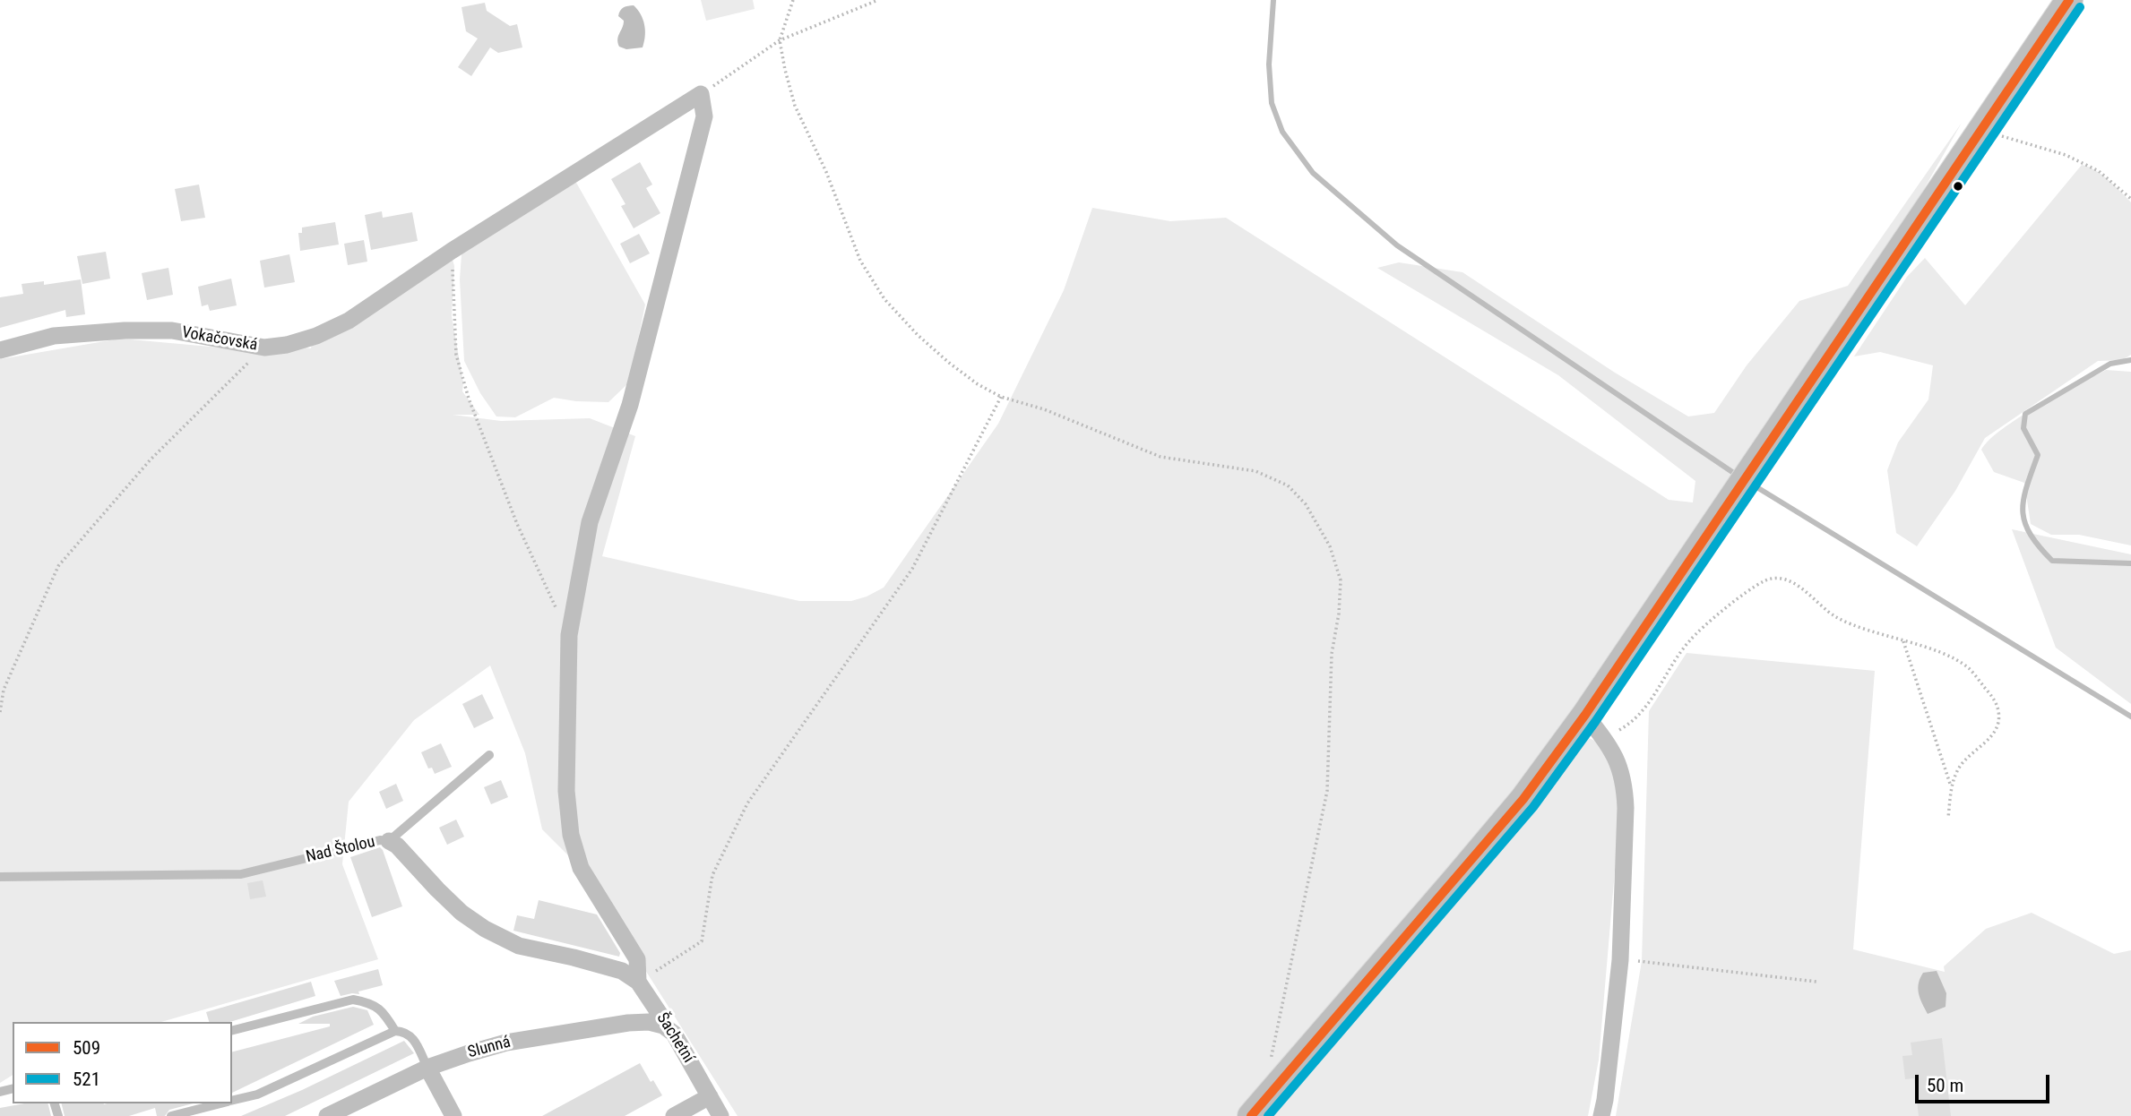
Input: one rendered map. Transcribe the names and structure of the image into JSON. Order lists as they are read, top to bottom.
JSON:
{
  "streets": {
    "street": [
      "Vokačovská",
      "Nad Štolou",
      "Šachetní",
      "Slunná"
    ]
  },
  "crossings": [
    ["Nad Štolou", "Šachetní"],
    ["Šachetní", "Slunná"]
  ],
  "lines": ["transit line 509", "transit line 521"],
  "legend": ["509", "521"],
  "scale_bar": "50 m"
}
